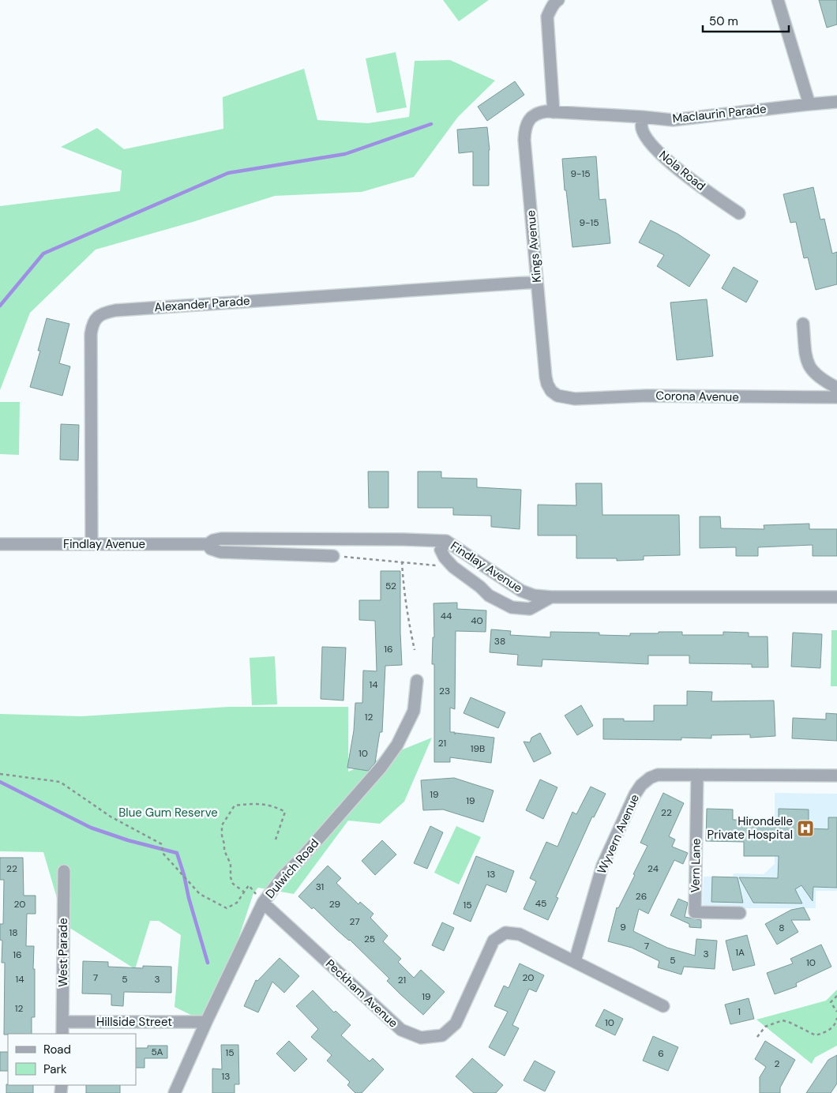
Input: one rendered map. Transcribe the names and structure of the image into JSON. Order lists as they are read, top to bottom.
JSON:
{
  "streets": {
    "street": [
      "Maclaurin Parade",
      "Nola Road",
      "Kings Avenue",
      "Alexander Parade",
      "Corona Avenue",
      "Findlay Avenue",
      "Wyvern Avenue",
      "Vern Lane",
      "Dulwich Road",
      "West Parade",
      "Peckham Avenue",
      "Hillside Street"
    ]
  },
  "crossings": [
    ["Maclaurin Parade", "Nola Road"],
    ["Maclaurin Parade", "Kings Avenue"],
    ["Kings Avenue", "Alexander Parade"],
    ["Kings Avenue", "Corona Avenue"],
    ["Alexander Parade", "Findlay Avenue"],
    ["Wyvern Avenue", "Vern Lane"],
    ["Wyvern Avenue", "Peckham Avenue"],
    ["Dulwich Road", "Peckham Avenue"],
    ["Dulwich Road", "Hillside Street"],
    ["West Parade", "Hillside Street"]
  ],
  "parks": ["Blue Gum Reserve"],
  "places": {
    "hospital": ["Hirondelle Private Hospital"]
  },
  "house_numbers": [
    "9-15",
    "9-15",
    "52",
    "44",
    "40",
    "38",
    "16",
    "14",
    "23",
    "12",
    "21",
    "19B",
    "10",
    "19",
    "19",
    "22",
    "22",
    "24",
    "13",
    "31",
    "26",
    "45",
    "20",
    "29",
    "15",
    "27",
    "9",
    "8",
    "18",
    "25",
    "7",
    "1A",
    "3",
    "16",
    "5",
    "10",
    "7",
    "20",
    "14",
    "5",
    "3",
    "21",
    "19",
    "12",
    "1",
    "10",
    "5A",
    "15",
    "6",
    "2",
    "13"
  ],
  "legend": ["Road", "Park"],
  "scale_bar": "50 m"
}
